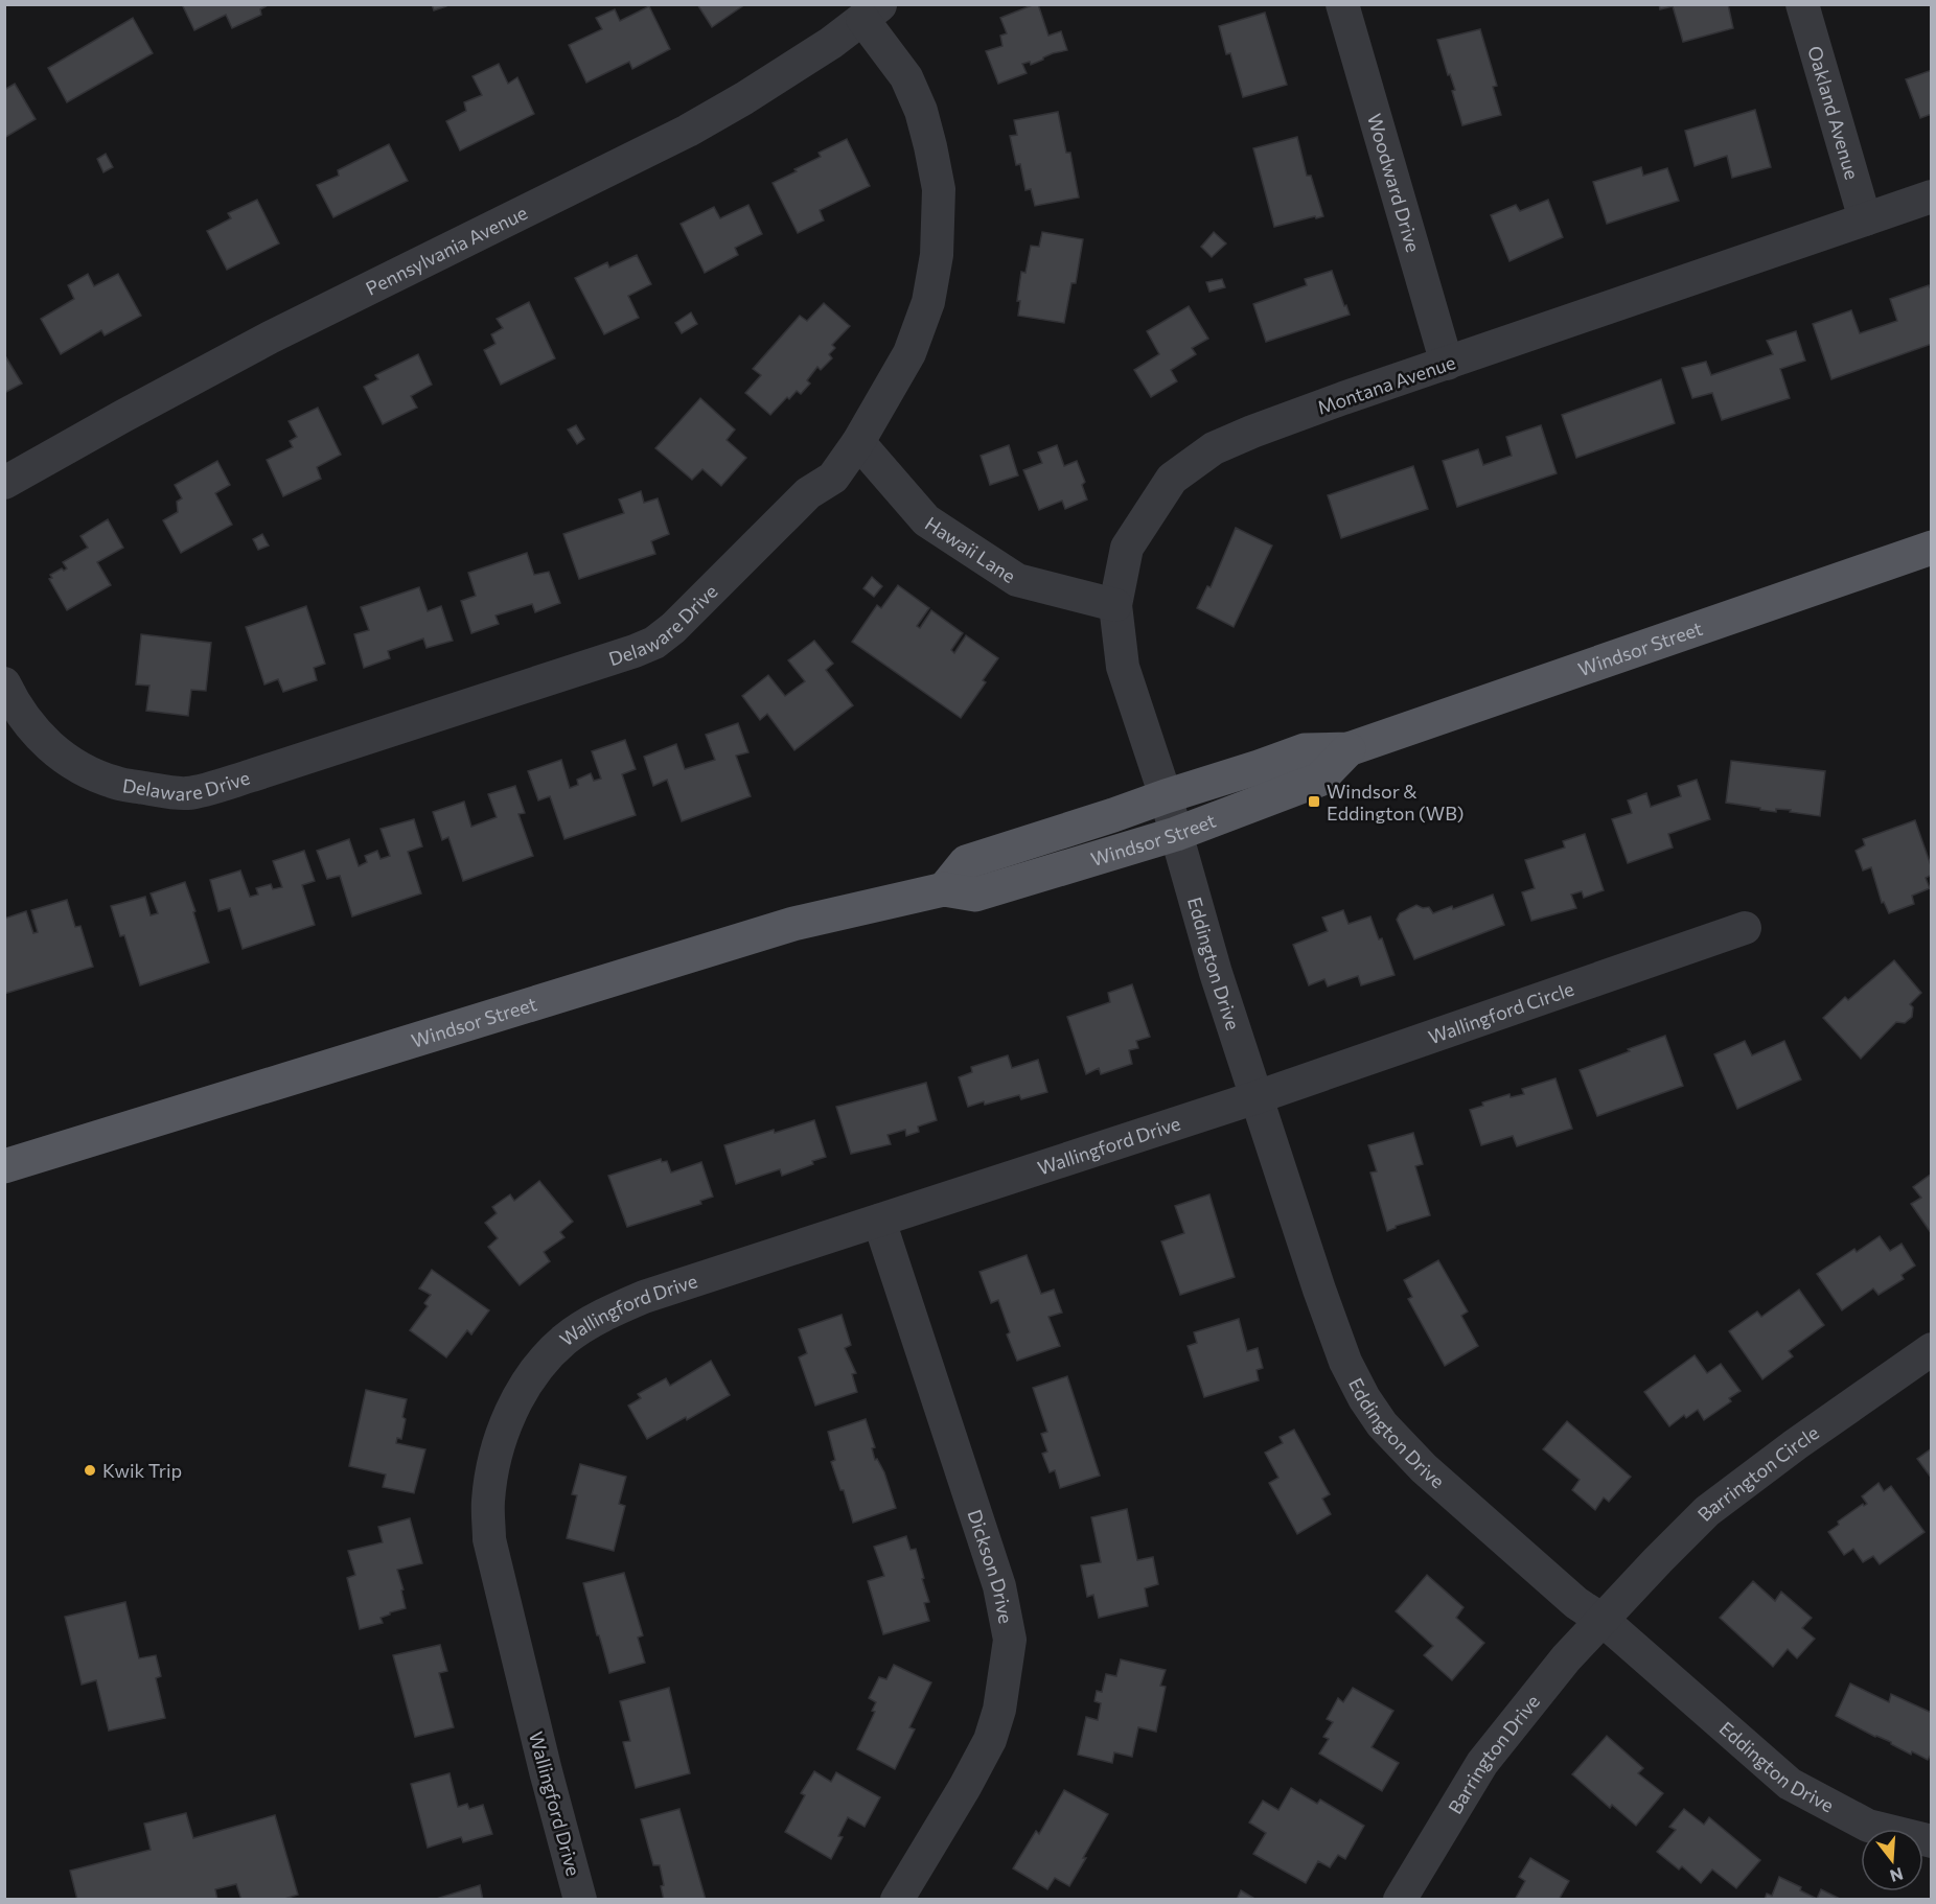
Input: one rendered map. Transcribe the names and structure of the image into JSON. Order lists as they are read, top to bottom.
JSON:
{
  "streets": {
    "main road": ["Windsor Street"],
    "street": [
      "Oakland Avenue",
      "Woodward Drive",
      "Pennsylvania Avenue",
      "Montana Avenue",
      "Hawaii Lane",
      "Delaware Drive",
      "Eddington Drive",
      "Wallingford Circle",
      "Wallingford Drive",
      "Barrington Circle",
      "Dickson Drive",
      "Barrington Drive"
    ]
  },
  "crossings": [
    ["Oakland Avenue", "Montana Avenue"],
    ["Woodward Drive", "Montana Avenue"],
    ["Pennsylvania Avenue", "Delaware Drive"],
    ["Montana Avenue", "Hawaii Lane"],
    ["Montana Avenue", "Windsor Street"],
    ["Montana Avenue", "Eddington Drive"],
    ["Hawaii Lane", "Delaware Drive"],
    ["Windsor Street", "Eddington Drive"],
    ["Eddington Drive", "Wallingford Circle"],
    ["Eddington Drive", "Wallingford Drive"],
    ["Eddington Drive", "Barrington Circle"],
    ["Eddington Drive", "Barrington Drive"],
    ["Wallingford Circle", "Wallingford Drive"],
    ["Wallingford Drive", "Dickson Drive"],
    ["Barrington Circle", "Barrington Drive"]
  ],
  "places": {
    "transit": ["Windsor & Eddington (WB)"],
    "other": ["Kwik Trip"]
  },
  "north": "bottom"
}
